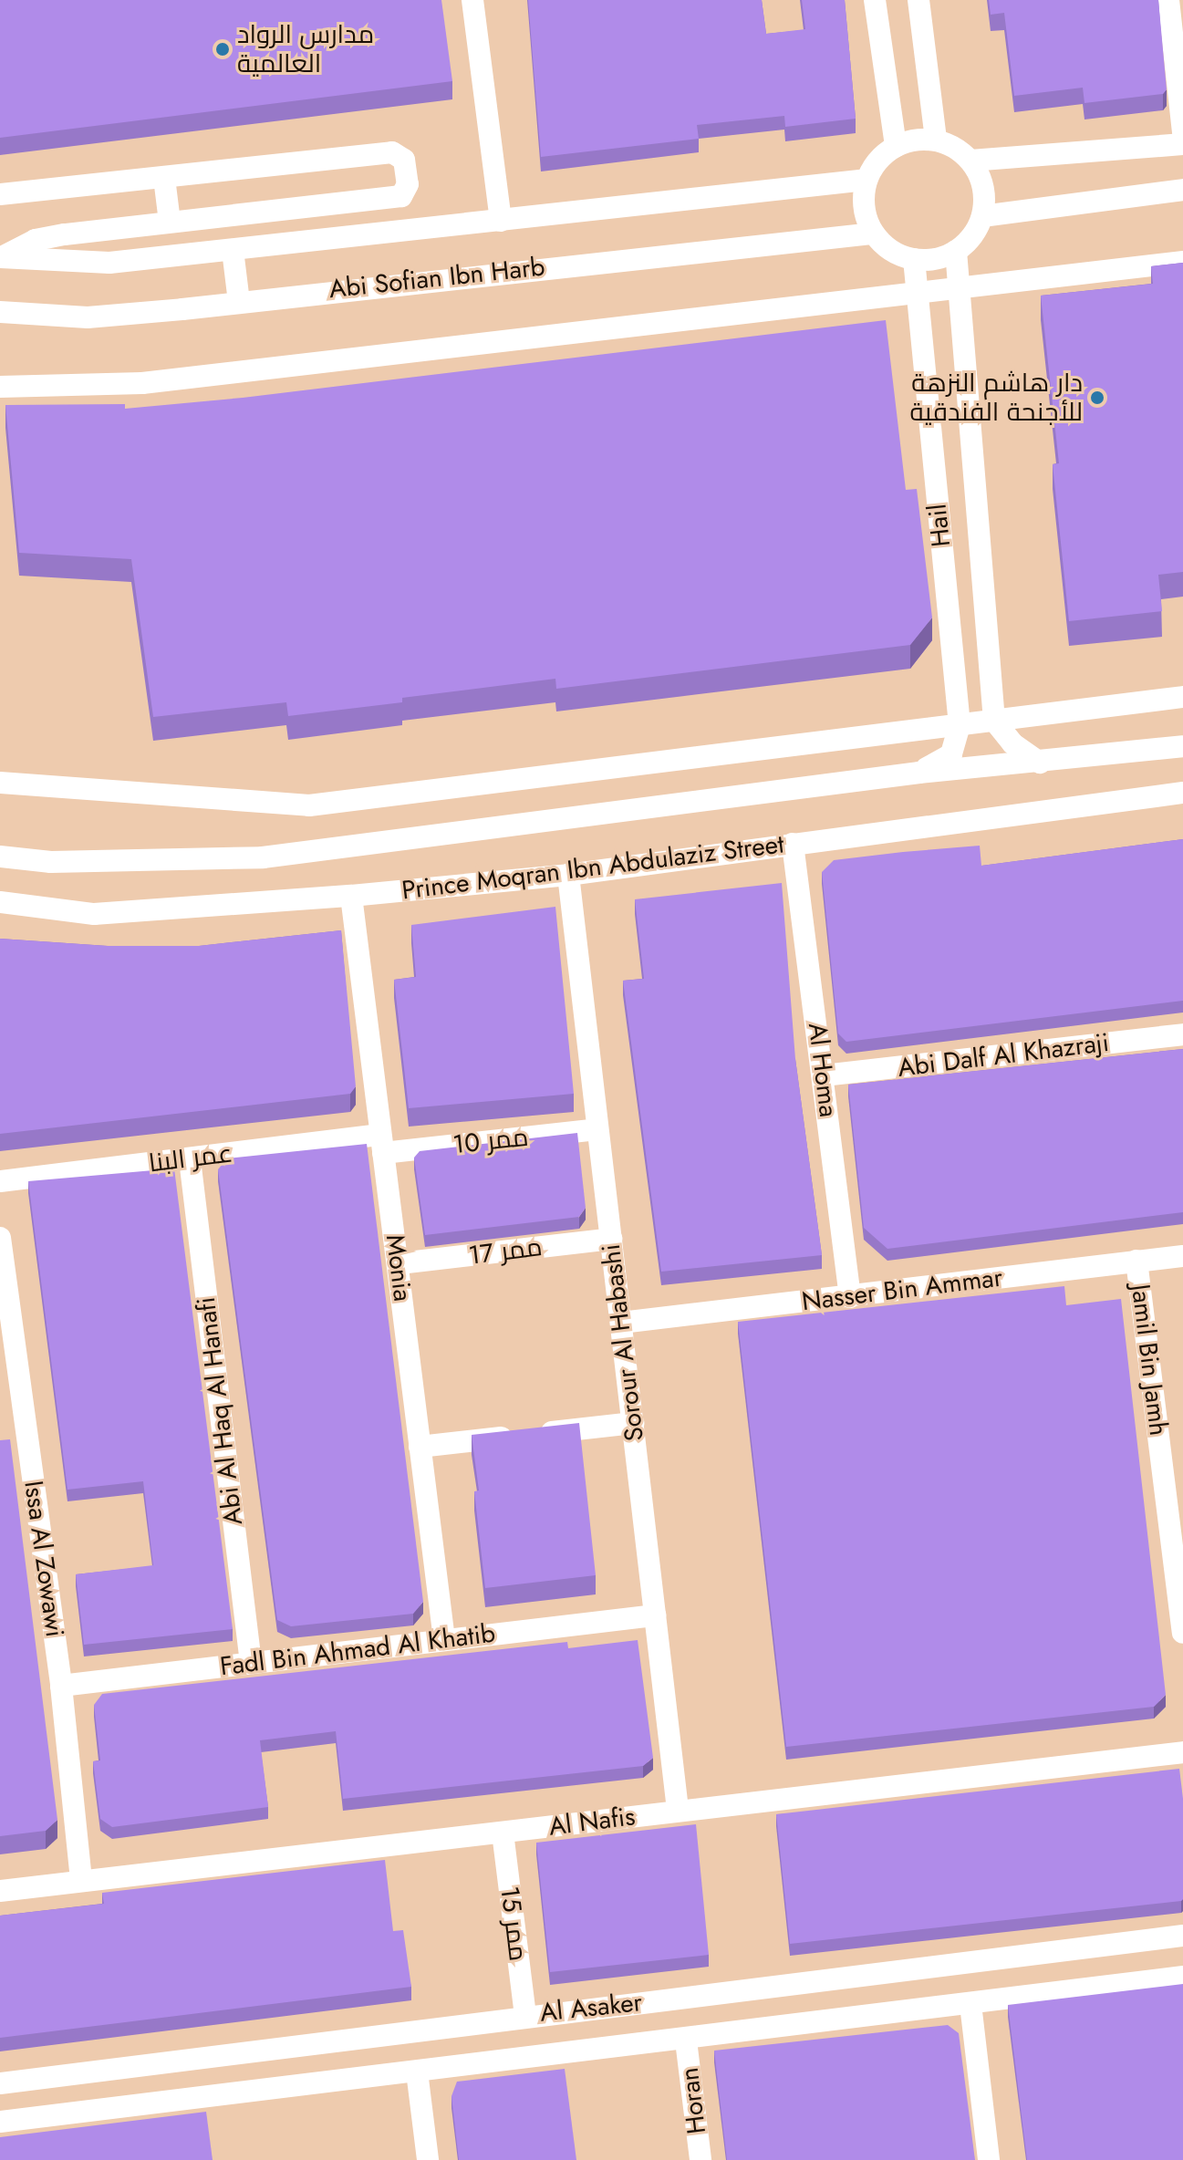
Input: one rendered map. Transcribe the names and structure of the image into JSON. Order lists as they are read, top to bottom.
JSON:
{
  "streets": {
    "street": [
      "Abi Sofian Ibn Harb",
      "Hail",
      "Prince Moqran Ibn Abdulaziz Street",
      "Abi Dalf Al Khazraji",
      "Al Homa",
      "ممر 10",
      "عمر البنا",
      "ممر 17",
      "Monia",
      "Nasser Bin Ammar",
      "Sorour Al Habashi",
      "Jamil Bin Jamh",
      "Abi Al Haq Al Hanafi",
      "Issa Al Zowawi",
      "Fadl Bin Ahmad Al Khatib",
      "Al Nafis",
      "ممر 15",
      "Al Asaker",
      "Horan"
    ]
  },
  "crossings": [
    ["Abi Sofian Ibn Harb", "Hail"],
    ["Hail", "Prince Moqran Ibn Abdulaziz Street"],
    ["Prince Moqran Ibn Abdulaziz Street", "Al Homa"],
    ["Prince Moqran Ibn Abdulaziz Street", "Monia"],
    ["Prince Moqran Ibn Abdulaziz Street", "Sorour Al Habashi"],
    ["Abi Dalf Al Khazraji", "Al Homa"],
    ["Al Homa", "Nasser Bin Ammar"],
    ["ممر 10", "عمر البنا"],
    ["ممر 10", "Monia"],
    ["ممر 10", "Sorour Al Habashi"],
    ["عمر البنا", "Monia"],
    ["عمر البنا", "Abi Al Haq Al Hanafi"],
    ["ممر 17", "Monia"],
    ["ممر 17", "Sorour Al Habashi"],
    ["Monia", "Fadl Bin Ahmad Al Khatib"],
    ["Nasser Bin Ammar", "Sorour Al Habashi"],
    ["Nasser Bin Ammar", "Jamil Bin Jamh"],
    ["Sorour Al Habashi", "Fadl Bin Ahmad Al Khatib"],
    ["Sorour Al Habashi", "Al Nafis"],
    ["Abi Al Haq Al Hanafi", "Fadl Bin Ahmad Al Khatib"],
    ["Issa Al Zowawi", "Fadl Bin Ahmad Al Khatib"],
    ["Issa Al Zowawi", "Al Nafis"],
    ["Al Nafis", "ممر 15"],
    ["ممر 15", "Al Asaker"],
    ["Al Asaker", "Horan"]
  ],
  "places": ["مدارس الرواد العالمية", "دار هاشم النزهة للأجنحة الفندقية"]
}
